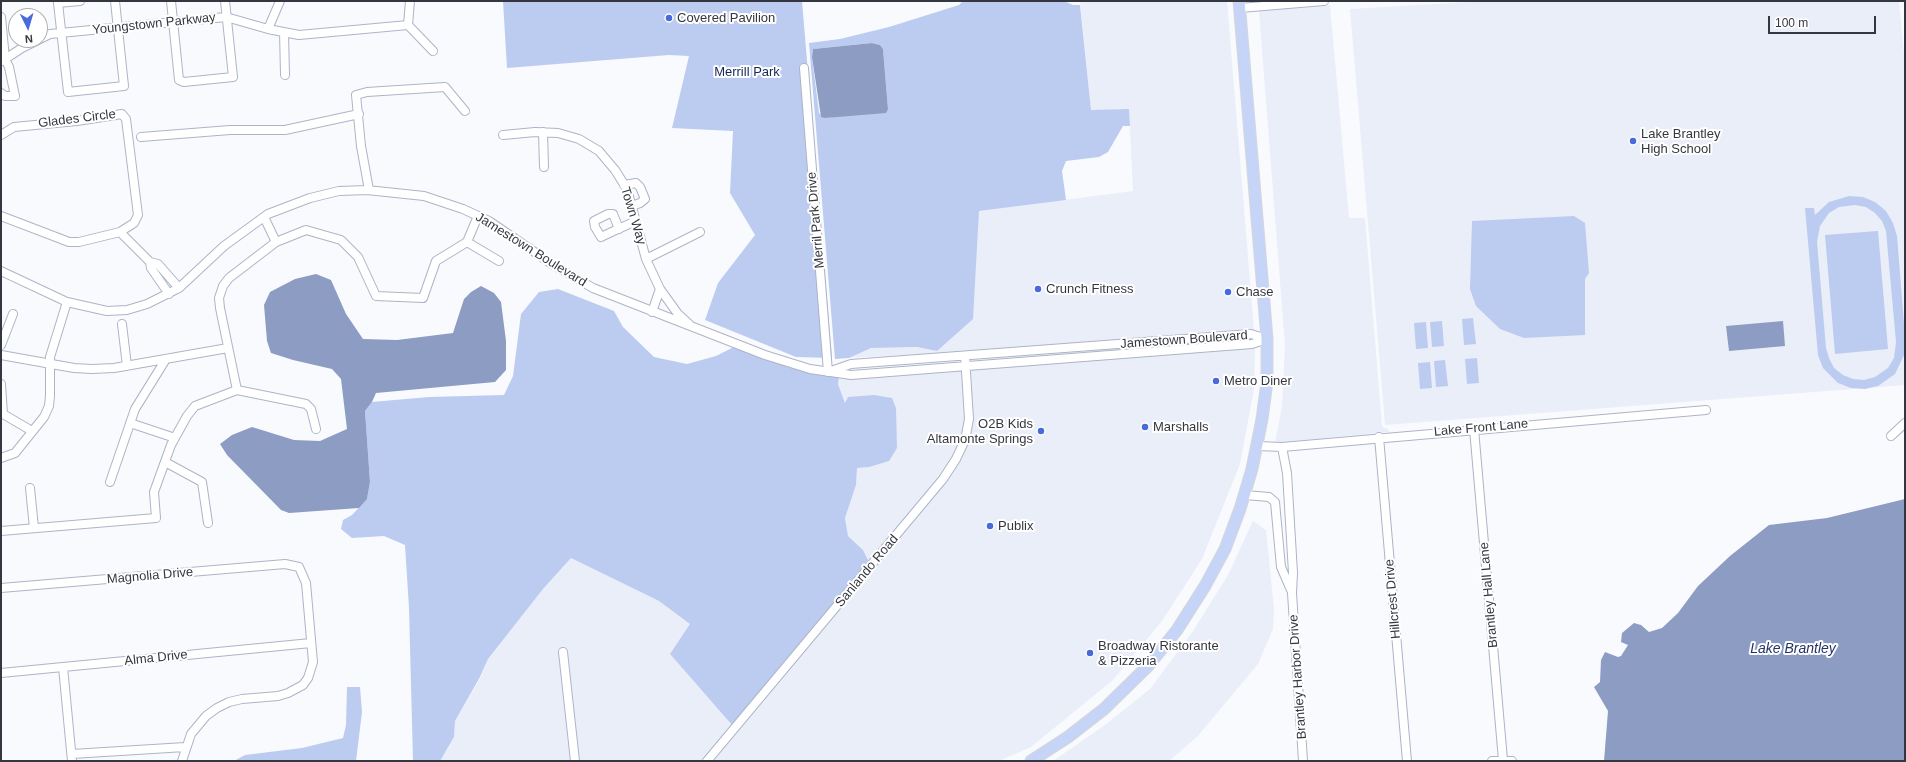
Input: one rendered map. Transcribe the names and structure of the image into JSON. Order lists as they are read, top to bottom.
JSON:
{
  "streets": {
    "street": [
      "Youngstown Parkway",
      "Glades Circle",
      "Town Way",
      "Merril Park Drive",
      "Jamestown Boulevard",
      "Lake Front Lane",
      "Sanlando Road",
      "Magnolia Drive",
      "Brantley Hall Lane",
      "Hillcrest Drive",
      "Alma Drive",
      "Brantley Harbor Drive"
    ]
  },
  "crossings": [
    ["Town Way", "Jamestown Boulevard"],
    ["Merril Park Drive", "Jamestown Boulevard"],
    ["Jamestown Boulevard", "Sanlando Road"],
    ["Lake Front Lane", "Brantley Hall Lane"],
    ["Lake Front Lane", "Hillcrest Drive"],
    ["Lake Front Lane", "Brantley Harbor Drive"],
    ["Magnolia Drive", "Alma Drive"]
  ],
  "water": ["Lake Brantley"],
  "parks": ["Merrill Park"],
  "places": [
    "Covered Pavilion",
    "Lake Brantley High School",
    "Crunch Fitness",
    "Chase",
    "Metro Diner",
    "Marshalls",
    "O2B Kids Altamonte Springs",
    "Publix",
    "Broadway Ristorante & Pizzeria"
  ],
  "scale_bar": "100 m",
  "north": "bottom"
}
